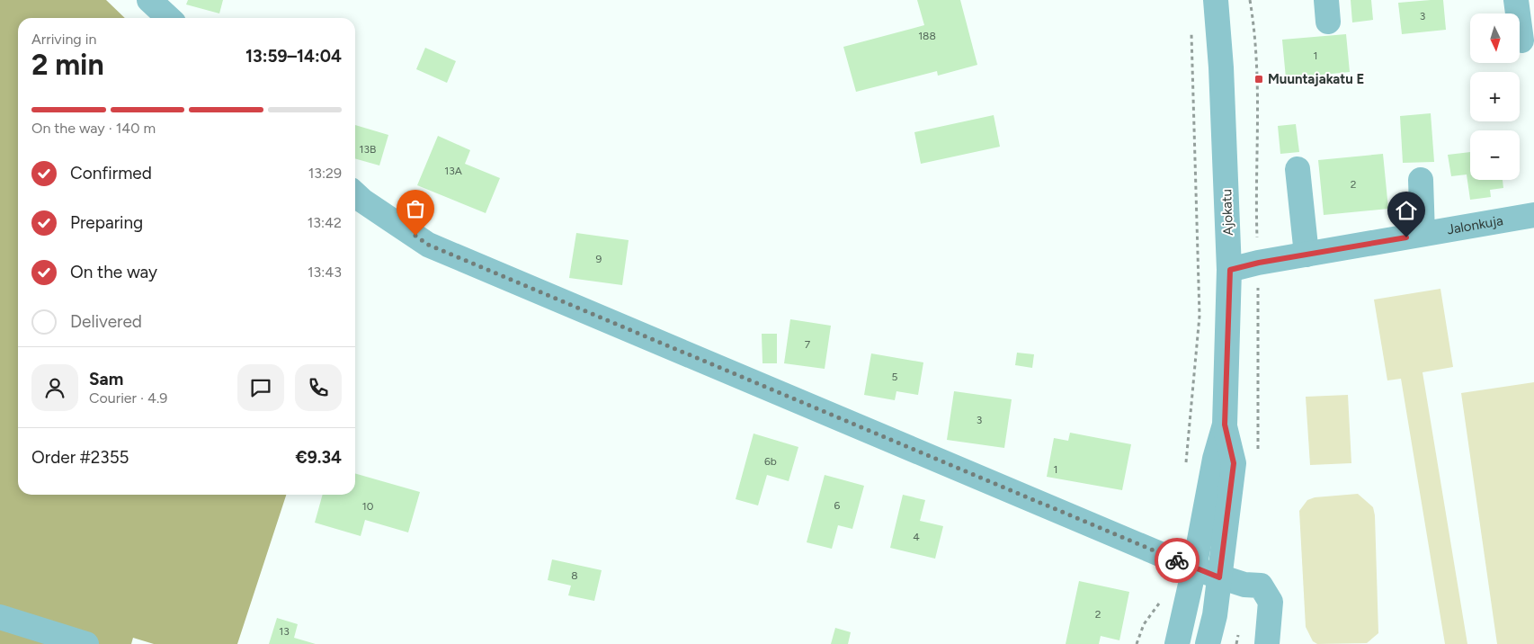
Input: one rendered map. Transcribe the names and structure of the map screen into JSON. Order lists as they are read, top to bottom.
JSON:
{
  "streets": {
    "street": ["Ajokatu", "Jalonkuja"]
  },
  "crossings": [
    ["Ajokatu", "Jalonkuja"]
  ],
  "places": {
    "transit": ["Muuntajakatu E"]
  },
  "house_numbers": [
    "3",
    "188",
    "1",
    "13B",
    "13A",
    "2",
    "9",
    "7",
    "5",
    "3",
    "6b",
    "1",
    "6",
    "10",
    "4",
    "8",
    "2",
    "13"
  ],
  "north": "bottom",
  "page": {
    "map_buttons": ["+", "−"],
    "heading": ["2 min", "Arriving in", "13:59–14:04"],
    "panel": [
      "Sam",
      "Courier · 4.9",
      "Order #2355",
      "€9.34"
    ],
    "bar": "On the way · 140 m",
    "list": [
      ["Confirmed", "13:29"],
      ["Preparing", "13:42"],
      ["On the way", "13:43"],
      "Delivered"
    ]
  }
}
